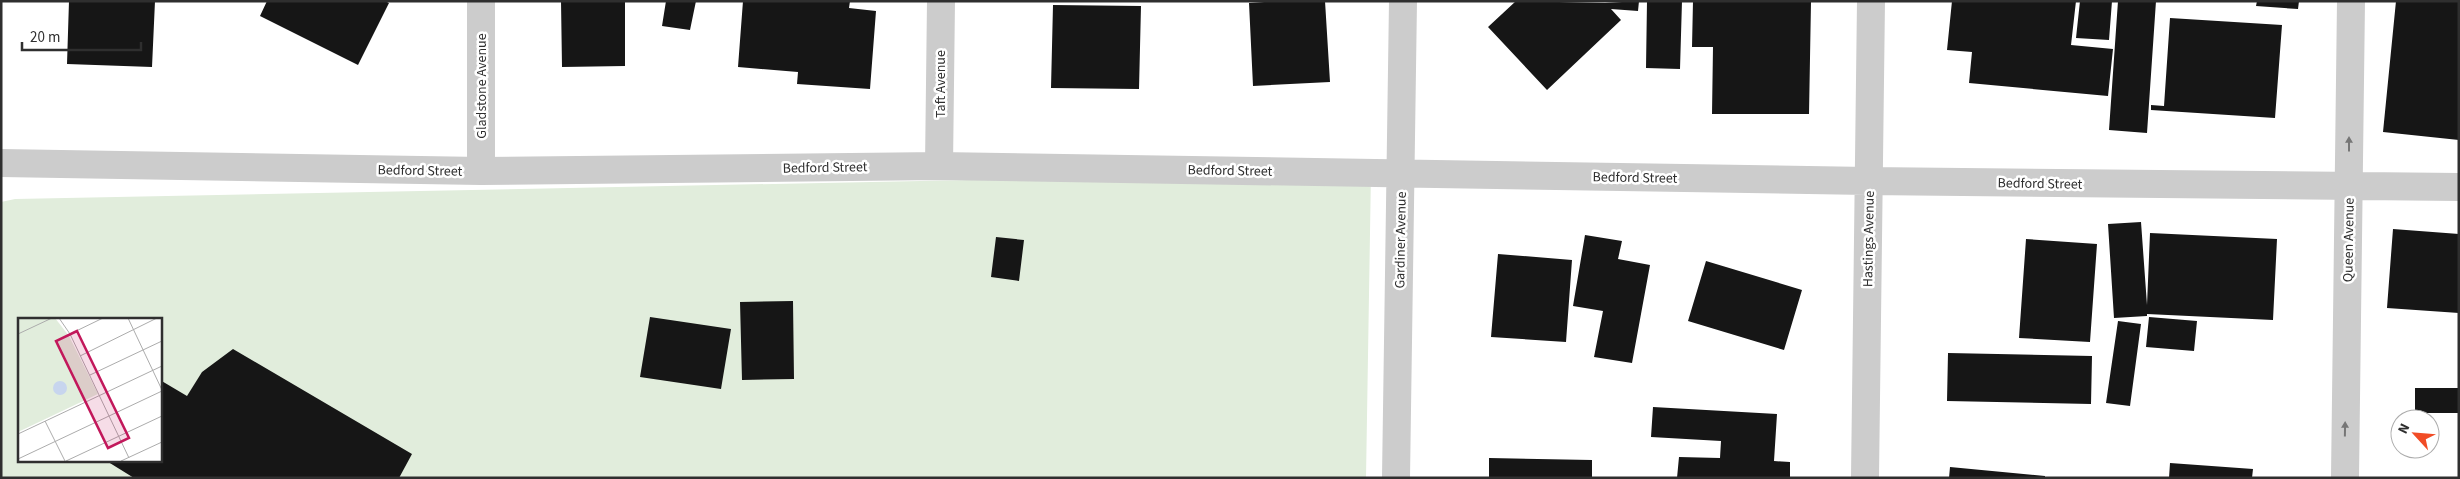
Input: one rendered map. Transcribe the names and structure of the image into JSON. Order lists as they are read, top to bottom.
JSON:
{
  "streets": {
    "street": [
      "Taft Avenue",
      "Gladstone Avenue",
      "Bedford Street",
      "Hastings Avenue",
      "Gardiner Avenue",
      "Queen Avenue"
    ]
  },
  "crossings": [
    ["Taft Avenue", "Bedford Street"],
    ["Gladstone Avenue", "Bedford Street"],
    ["Bedford Street", "Hastings Avenue"],
    ["Bedford Street", "Gardiner Avenue"],
    ["Bedford Street", "Queen Avenue"]
  ],
  "one_way": ["Queen Avenue"],
  "scale_bar": "20 m",
  "north": "top left"
}
